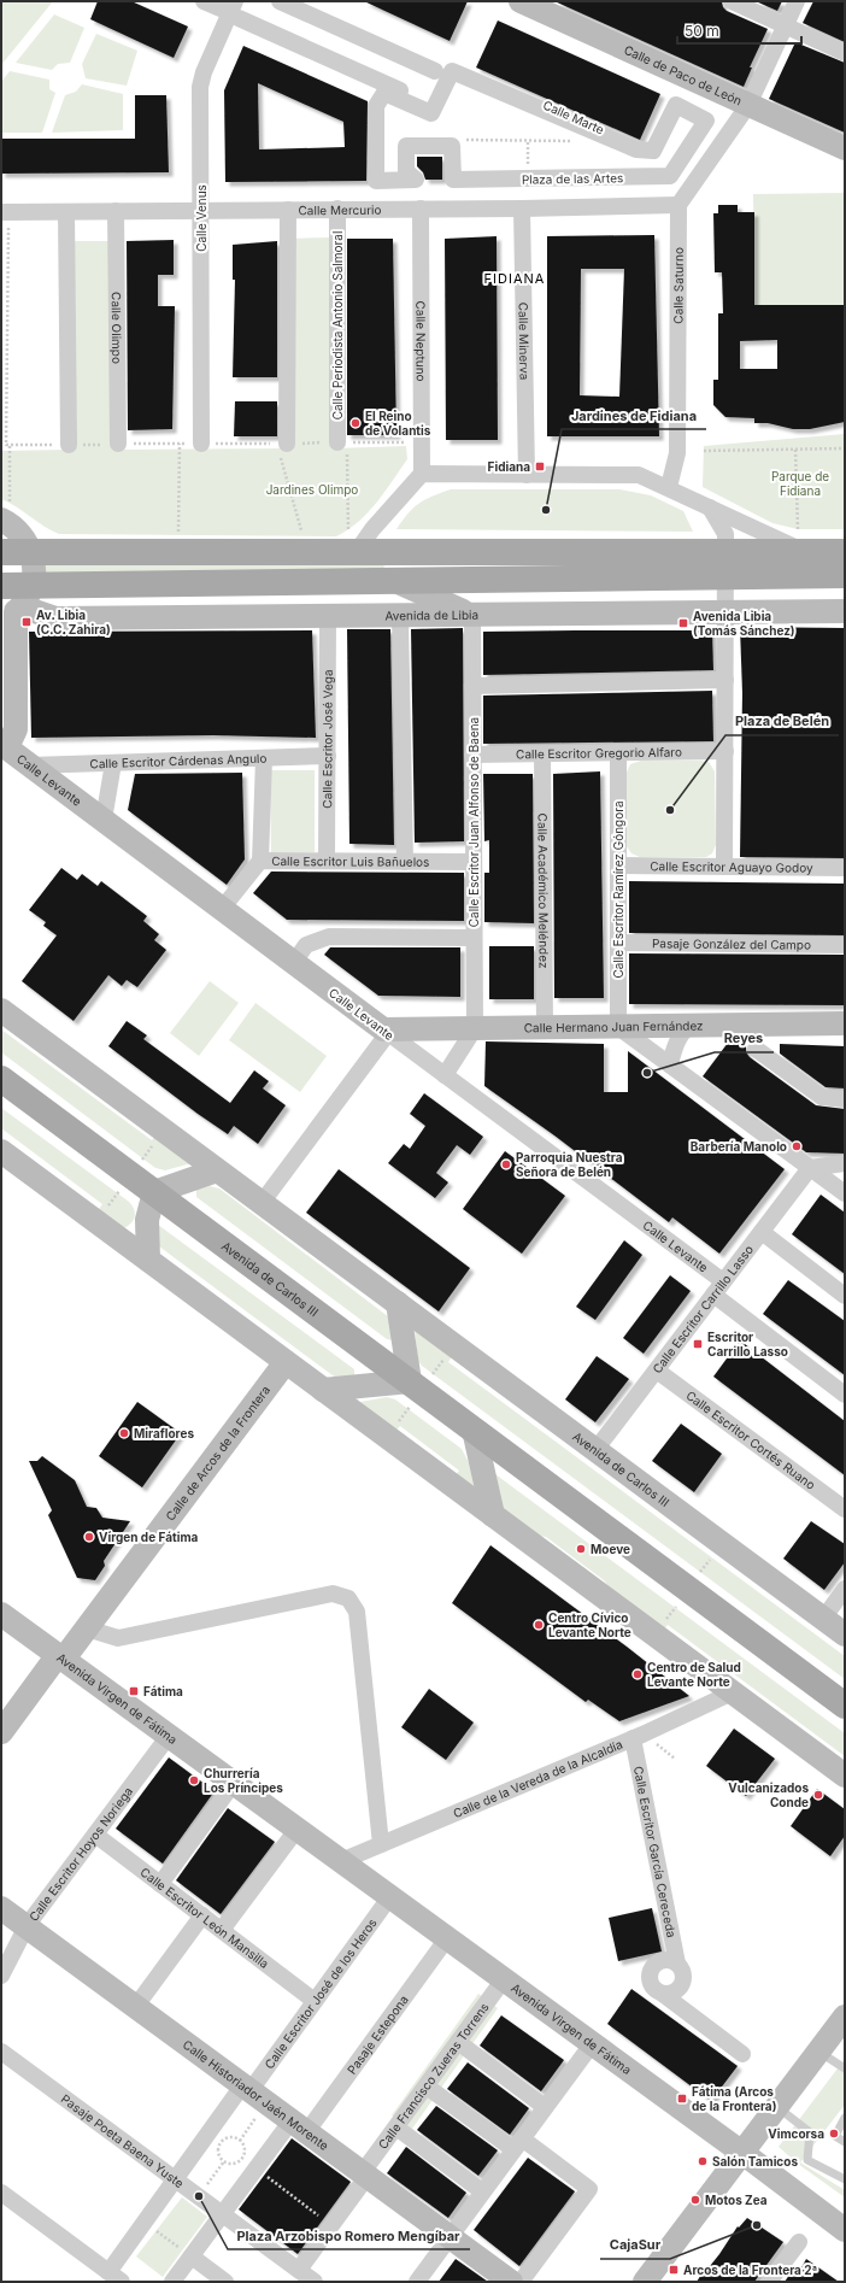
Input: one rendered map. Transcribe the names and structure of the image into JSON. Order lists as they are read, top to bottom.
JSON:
{
  "streets": {
    "main road": ["Avenida de Libia", "Avenida de Carlos III"],
    "street": [
      "Calle de Paco de León",
      "Calle Marte",
      "Plaza de las Artes",
      "Calle Mercurio",
      "Calle Venus",
      "Calle Saturno",
      "Calle Periodista Antonio Salmoral",
      "Calle Olimpo",
      "Calle Neptuno",
      "Calle Minerva",
      "Calle Escritor José Vega",
      "Calle Escritor Gregorio Alfaro",
      "Calle Escritor Cárdenas Angulo",
      "Calle Levante",
      "Calle Escritor Juan Alfonso de Baena",
      "Calle Escritor Luis Bañuelos",
      "Calle Escritor Aguayo Godoy",
      "Calle Escritor Ramírez Góngora",
      "Calle Académico Meléndez",
      "Pasaje González del Campo",
      "Calle Hermano Juan Fernández",
      "Calle Escritor Carrillo Lasso",
      "Calle Escritor Cortés Ruano",
      "Calle de Arcos de la Frontera",
      "Avenida Virgen de Fátima",
      "Calle de la Vereda de la Alcaldía",
      "Calle Escritor García Cereceda",
      "Calle Escritor Hoyos Noriega",
      "Calle Escritor León Mansilla",
      "Calle Escritor José de los Heros",
      "Pasaje Estepona",
      "Calle Francisco Zueras Torrens",
      "Calle Historiador Jaén Morente",
      "Pasaje Poeta Baena Yuste"
    ]
  },
  "crossings": [
    ["Calle Marte", "Plaza de las Artes"],
    ["Calle Mercurio", "Calle Venus"],
    ["Calle Mercurio", "Calle Saturno"],
    ["Calle Mercurio", "Calle Periodista Antonio Salmoral"],
    ["Calle Mercurio", "Calle Olimpo"],
    ["Calle Mercurio", "Calle Neptuno"],
    ["Calle Mercurio", "Calle Minerva"],
    ["Calle Saturno", "Avenida de Libia"],
    ["Calle Neptuno", "Avenida de Libia"],
    ["Calle Minerva", "Avenida de Libia"],
    ["Avenida de Libia", "Calle Escritor José Vega"],
    ["Avenida de Libia", "Calle Escritor Juan Alfonso de Baena"],
    ["Calle Escritor José Vega", "Calle Escritor Cárdenas Angulo"],
    ["Calle Escritor José Vega", "Calle Escritor Luis Bañuelos"],
    ["Calle Escritor Gregorio Alfaro", "Calle Escritor Juan Alfonso de Baena"],
    ["Calle Escritor Gregorio Alfaro", "Calle Escritor Ramírez Góngora"],
    ["Calle Escritor Gregorio Alfaro", "Calle Académico Meléndez"],
    ["Calle Escritor Cárdenas Angulo", "Calle Levante"],
    ["Calle Levante", "Calle Escritor Luis Bañuelos"],
    ["Calle Levante", "Calle Hermano Juan Fernández"],
    ["Calle Levante", "Calle Escritor Carrillo Lasso"],
    ["Calle Escritor Juan Alfonso de Baena", "Calle Escritor Luis Bañuelos"],
    ["Calle Escritor Juan Alfonso de Baena", "Calle Hermano Juan Fernández"],
    ["Calle Escritor Aguayo Godoy", "Calle Escritor Ramírez Góngora"],
    ["Calle Escritor Ramírez Góngora", "Pasaje González del Campo"],
    ["Calle Escritor Ramírez Góngora", "Calle Hermano Juan Fernández"],
    ["Calle Académico Meléndez", "Calle Hermano Juan Fernández"],
    ["Avenida de Carlos III", "Calle Escritor Carrillo Lasso"],
    ["Calle Escritor Carrillo Lasso", "Calle Escritor Cortés Ruano"],
    ["Calle de Arcos de la Frontera", "Avenida Virgen de Fátima"],
    ["Avenida Virgen de Fátima", "Calle de la Vereda de la Alcaldía"],
    ["Avenida Virgen de Fátima", "Calle Escritor Hoyos Noriega"],
    ["Avenida Virgen de Fátima", "Calle Escritor José de los Heros"],
    ["Avenida Virgen de Fátima", "Pasaje Estepona"],
    ["Avenida Virgen de Fátima", "Calle Francisco Zueras Torrens"],
    ["Calle de la Vereda de la Alcaldía", "Calle Escritor García Cereceda"],
    ["Calle Escritor Hoyos Noriega", "Calle Escritor León Mansilla"],
    ["Calle Escritor Hoyos Noriega", "Calle Historiador Jaén Morente"],
    ["Calle Escritor León Mansilla", "Calle Escritor José de los Heros"],
    ["Calle Escritor José de los Heros", "Calle Historiador Jaén Morente"],
    ["Calle Escritor José de los Heros", "Pasaje Poeta Baena Yuste"],
    ["Pasaje Estepona", "Calle Historiador Jaén Morente"],
    ["Pasaje Estepona", "Pasaje Poeta Baena Yuste"],
    ["Calle Francisco Zueras Torrens", "Calle Historiador Jaén Morente"],
    ["Calle Francisco Zueras Torrens", "Pasaje Poeta Baena Yuste"]
  ],
  "districts": ["FIDIANA"],
  "parks": ["Parque de Fidiana", "Jardines Olimpo"],
  "places": {
    "other": [
      "El Reino de Volantis",
      "Jardines de Fidiana",
      "Plaza de Belén",
      "Reyes",
      "Barbería Manolo",
      "Parroquia Nuestra Señora de Belén",
      "Miraflores",
      "Virgen de Fátima",
      "Moeve",
      "Centro Cívico Levante Norte",
      "Centro de Salud Levante Norte",
      "Churrería Los Príncipes",
      "Vulcanizados Conde",
      "Vimcorsa",
      "Salón Tamicos",
      "Plaza Arzobispo Romero Mengíbar",
      "Motos Zea",
      "CajaSur"
    ],
    "transit": [
      "Fidiana",
      "Av. Libia (C.C. Zahira)",
      "Avenida Libia (Tomás Sánchez)",
      "Escritor Carrillo Lasso",
      "Fátima",
      "Fátima (Arcos de la Frontera)",
      "Arcos de la Frontera 2ª"
    ]
  },
  "scale_bar": "50 m"
}
